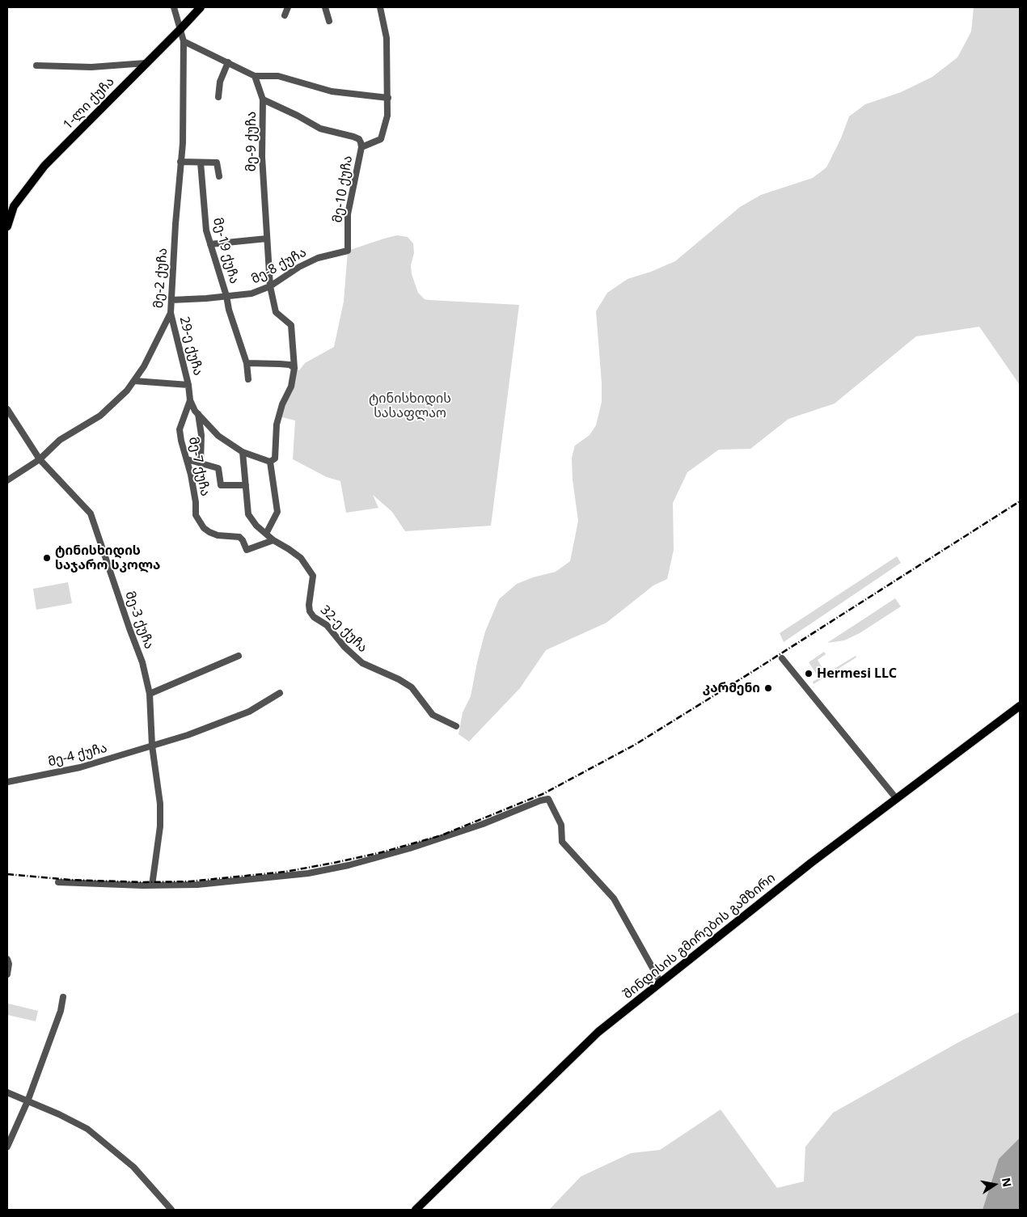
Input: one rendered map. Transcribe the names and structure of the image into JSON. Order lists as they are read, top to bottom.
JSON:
{
  "streets": {
    "main road": ["1-ლი ქუჩა", "შინდისის გმირების გამზირი"],
    "street": [
      "მე-9 ქუჩა",
      "მე-10 ქუჩა",
      "მე-19 ქუჩა",
      "მე-8 ქუჩა",
      "მე-2 ქუჩა",
      "29-ე ქუჩა",
      "მე-7 ქუჩა",
      "მე-3 ქუჩა",
      "32-ე ქუჩა",
      "მე-4 ქუჩა"
    ]
  },
  "crossings": [
    ["1-ლი ქუჩა", "მე-2 ქუჩა"],
    ["მე-9 ქუჩა", "მე-10 ქუჩა"],
    ["მე-9 ქუჩა", "მე-8 ქუჩა"],
    ["მე-10 ქუჩა", "მე-8 ქუჩა"],
    ["მე-19 ქუჩა", "მე-8 ქუჩა"],
    ["მე-8 ქუჩა", "მე-2 ქუჩა"],
    ["მე-2 ქუჩა", "29-ე ქუჩა"],
    ["მე-2 ქუჩა", "მე-3 ქუჩა"],
    ["29-ე ქუჩა", "მე-7 ქუჩა"],
    ["მე-7 ქუჩა", "32-ე ქუჩა"],
    ["მე-3 ქუჩა", "მე-4 ქუჩა"]
  ],
  "parks": ["ტინისხიდის სასაფლაო"],
  "places": ["ტინისხიდის საჯარო სკოლა", "Hermesi LLC", "კარმენი"],
  "north": "right"
}
